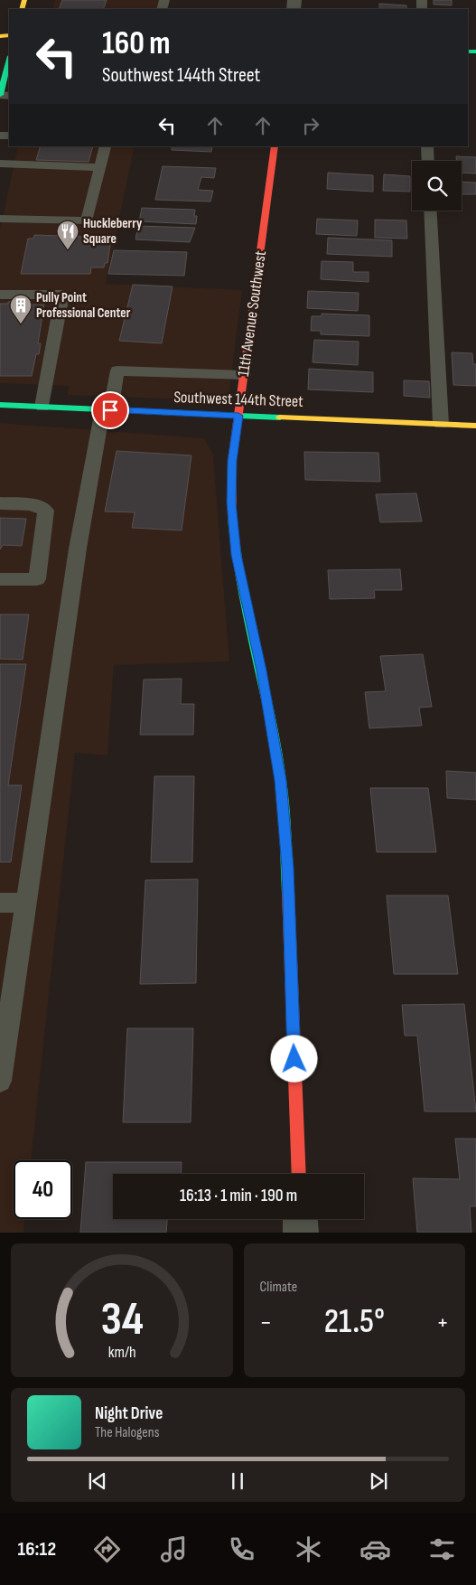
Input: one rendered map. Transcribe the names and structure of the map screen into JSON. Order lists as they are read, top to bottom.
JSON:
{
  "streets": {
    "street": ["11th Avenue Southwest", "Southwest 144th Street"]
  },
  "crossings": [
    ["11th Avenue Southwest", "Southwest 144th Street"]
  ],
  "places": {
    "restaurant": ["Huckleberry Square"],
    "building": ["Pully Point Professional Center"]
  },
  "page": {
    "turn": ["160 m", "Southwest 144th Street"],
    "limit": "40",
    "trip": "16:13 · 1 min · 190 m",
    "tile": "Climate",
    "heat": ["−", "21.5°", "+"],
    "song": ["Night Drive", "The Halogens"],
    "tabs": "16:12",
    "gauge": ["34", "km/h"]
  }
}
